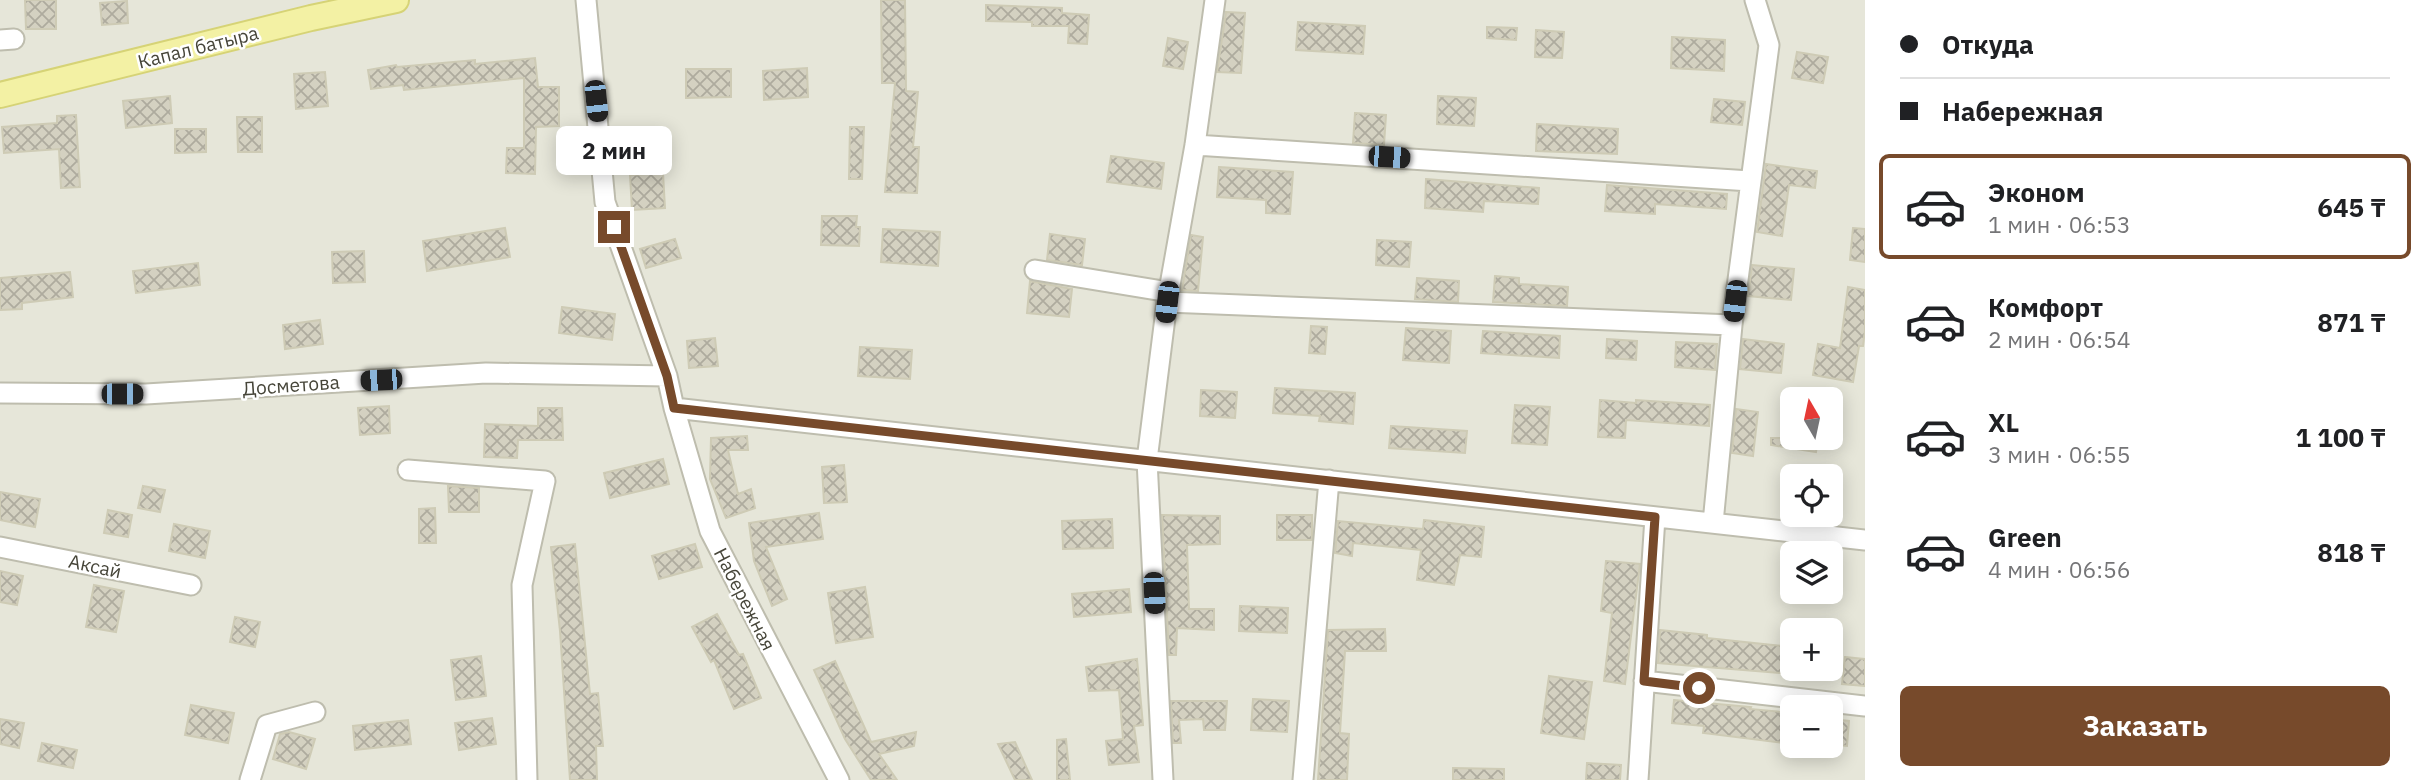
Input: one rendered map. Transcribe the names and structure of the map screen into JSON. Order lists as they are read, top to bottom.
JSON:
{
  "streets": {
    "main road": ["Капал батыра"],
    "street": ["Досметова", "Аксай", "Набережная"]
  },
  "crossings": [
    ["Досметова", "Набережная"]
  ],
  "north": "top",
  "page": {
    "banner": ["Откуда", "Набережная"],
    "bubble": "2 мин",
    "list": [
      {
        "name": "Эконом",
        "note": "1 мин · 06:53",
        "value": "645 ₸"
      },
      {
        "name": "Комфорт",
        "note": "2 мин · 06:54",
        "value": "871 ₸"
      },
      {
        "name": "XL",
        "note": "3 мин · 06:55",
        "value": "1 100 ₸"
      },
      {
        "name": "Green",
        "note": "4 мин · 06:56",
        "value": "818 ₸"
      }
    ],
    "map_buttons": ["+", "−"],
    "buttons": "Заказать"
  }
}
